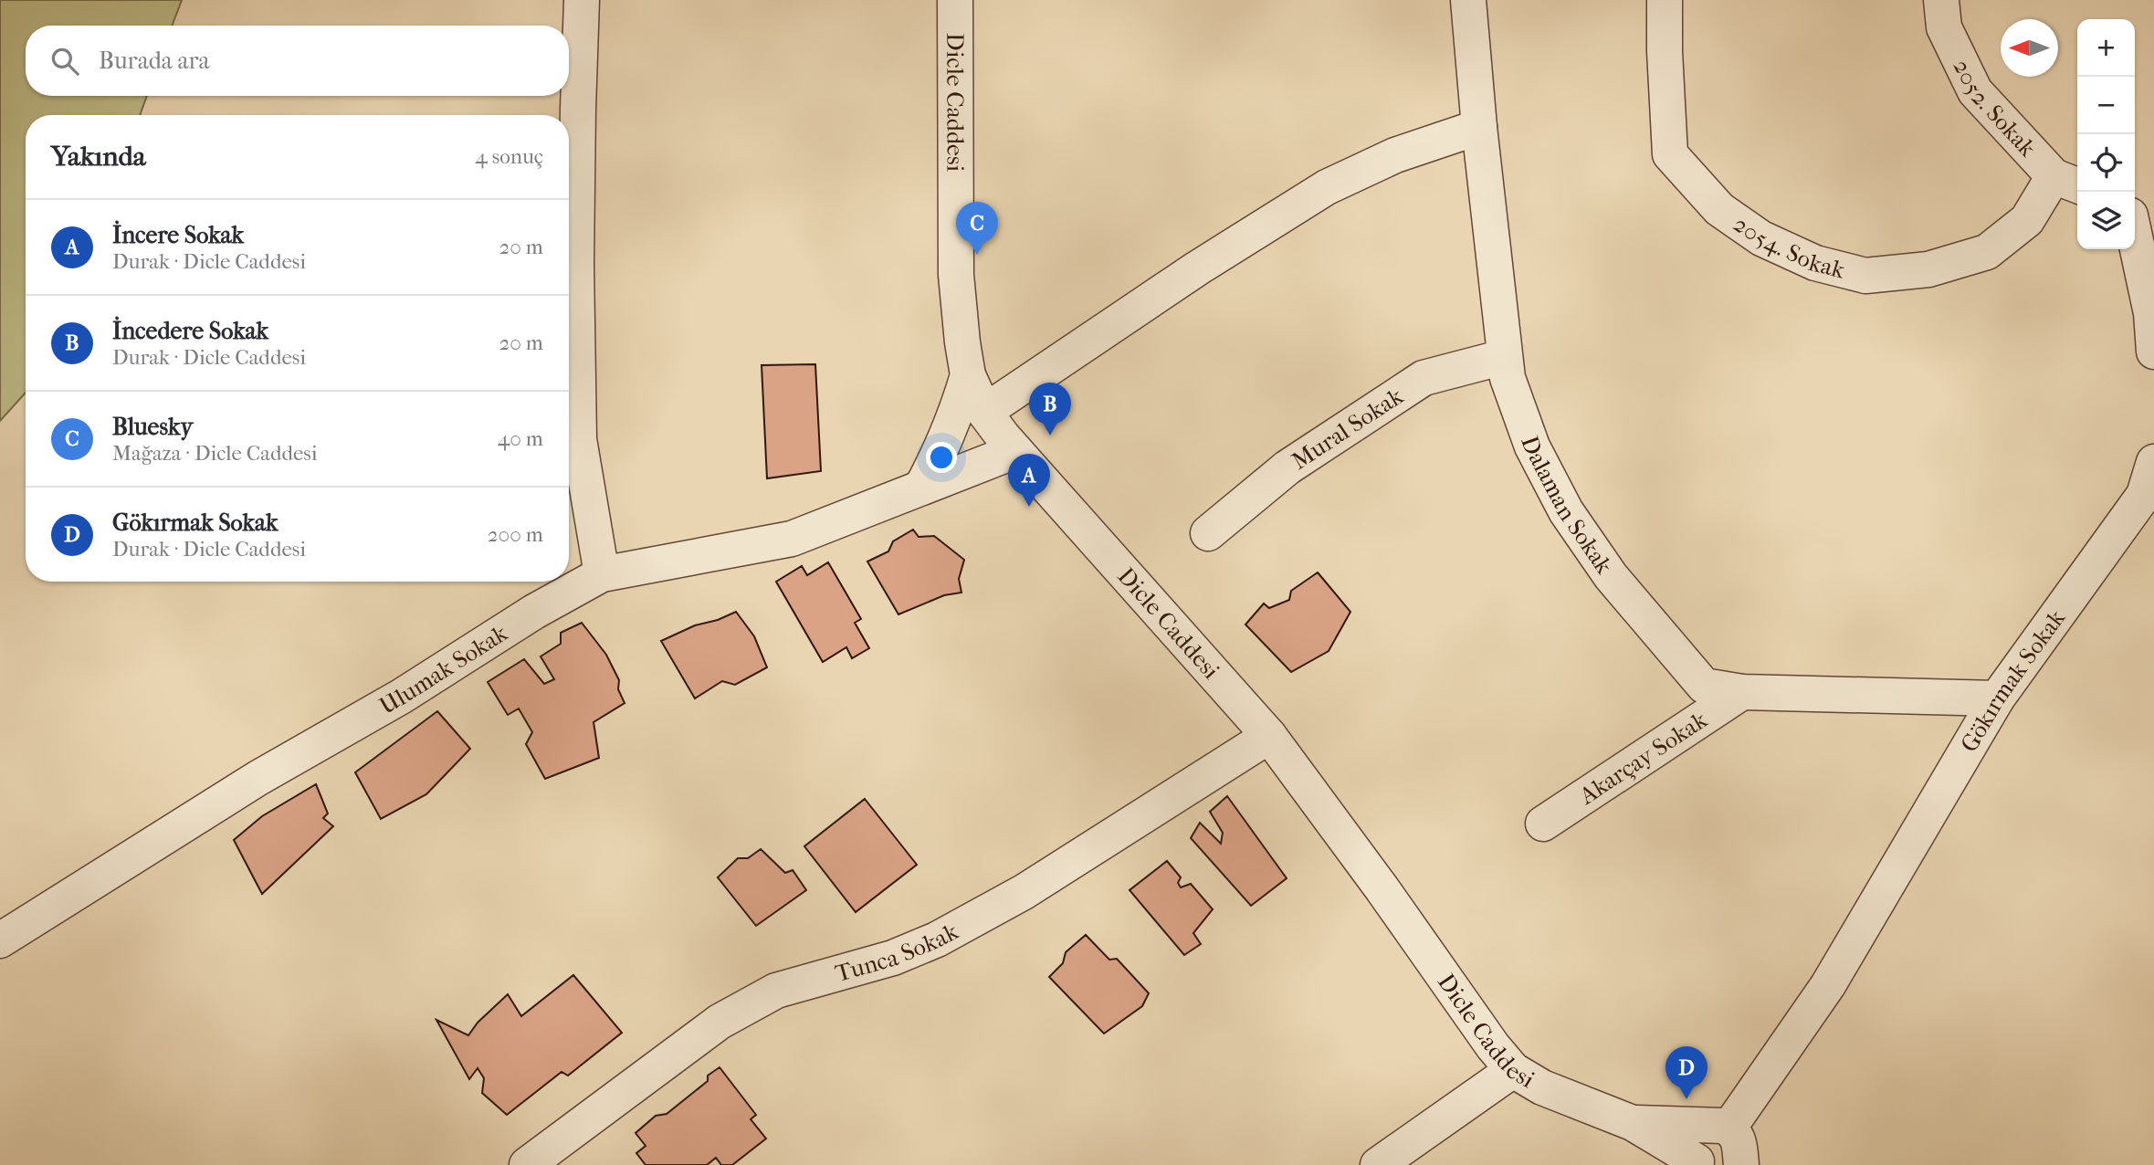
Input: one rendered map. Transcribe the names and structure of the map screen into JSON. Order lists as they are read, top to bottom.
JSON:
{
  "streets": {
    "street": [
      "Dicle Caddesi",
      "2052. Sokak",
      "2054. Sokak",
      "Mural Sokak",
      "Dalaman Sokak",
      "Ulumak Sokak",
      "Gökırmak Sokak",
      "Akarçay Sokak",
      "Tunca Sokak"
    ]
  },
  "crossings": [
    ["Dicle Caddesi", "Ulumak Sokak"],
    ["Dicle Caddesi", "Gökırmak Sokak"],
    ["Dicle Caddesi", "Tunca Sokak"],
    ["2052. Sokak", "2054. Sokak"],
    ["Mural Sokak", "Dalaman Sokak"],
    ["Dalaman Sokak", "Gökırmak Sokak"],
    ["Dalaman Sokak", "Akarçay Sokak"]
  ],
  "north": "left",
  "page": {
    "map_buttons": ["+", "−"],
    "search": "Burada ara",
    "heading": ["Yakında", "4 sonuç"],
    "list": [
      {
        "mark": "A",
        "name": "İncere Sokak",
        "note": "Durak · Dicle Caddesi",
        "value": "20 m"
      },
      {
        "mark": "B",
        "name": "İncedere Sokak",
        "note": "Durak · Dicle Caddesi",
        "value": "20 m"
      },
      {
        "mark": "C",
        "name": "Bluesky",
        "note": "Mağaza · Dicle Caddesi",
        "value": "40 m"
      },
      {
        "mark": "D",
        "name": "Gökırmak Sokak",
        "note": "Durak · Dicle Caddesi",
        "value": "200 m"
      }
    ],
    "pins": [
      "C",
      "B",
      "A",
      "D"
    ]
  }
}
